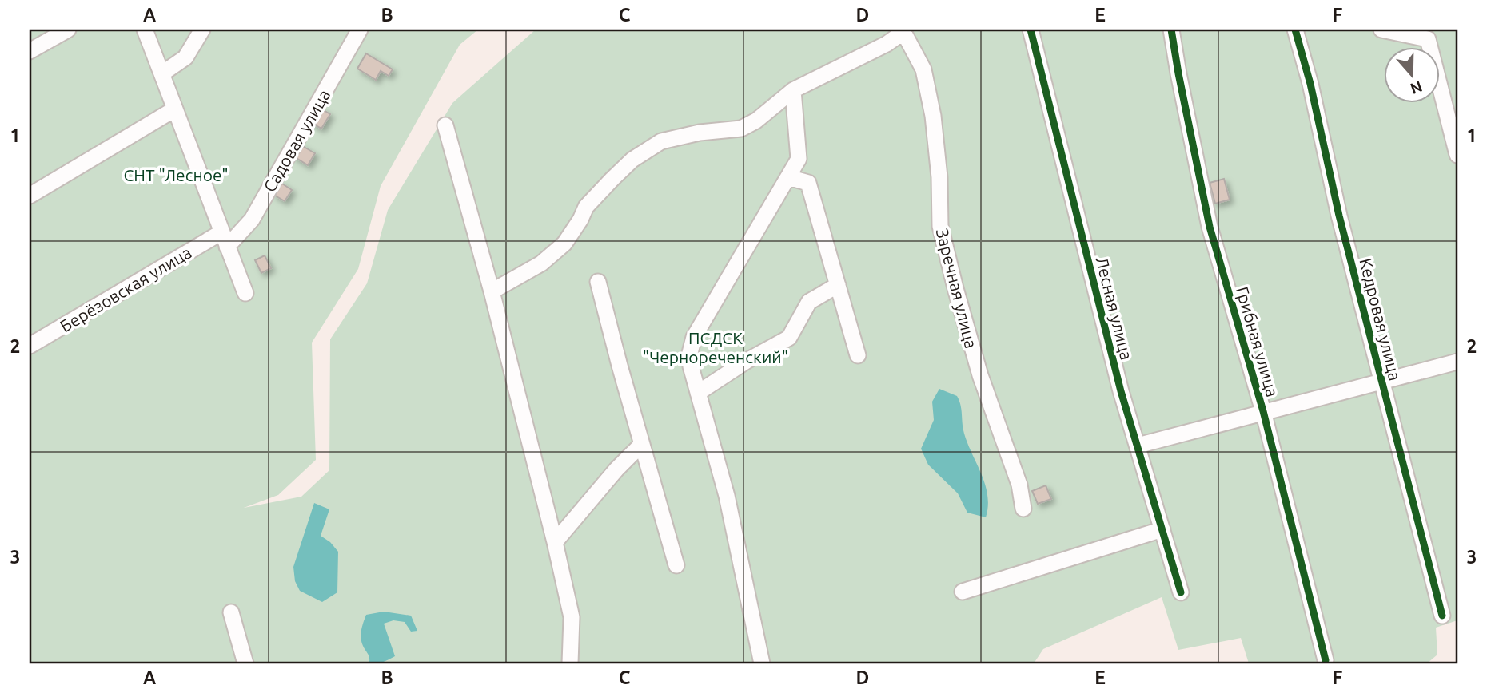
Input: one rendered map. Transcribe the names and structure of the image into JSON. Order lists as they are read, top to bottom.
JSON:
{
  "streets": {
    "street": [
      "Садовая улица",
      "Заречная улица",
      "Берёзовская улица",
      "Лесная улица",
      "Кедровая улица",
      "Грибная улица"
    ]
  },
  "crossings": [
    ["Садовая улица", "Берёзовская улица"]
  ],
  "parks": ["СНТ \"Лесное\"", "ПСДСК \"Чернореченский\""],
  "north": "bottom",
  "grid": {
    "columns": [
      "A",
      "B",
      "C",
      "D",
      "E",
      "F"
    ],
    "rows": ["1", "2", "3"]
  }
}
